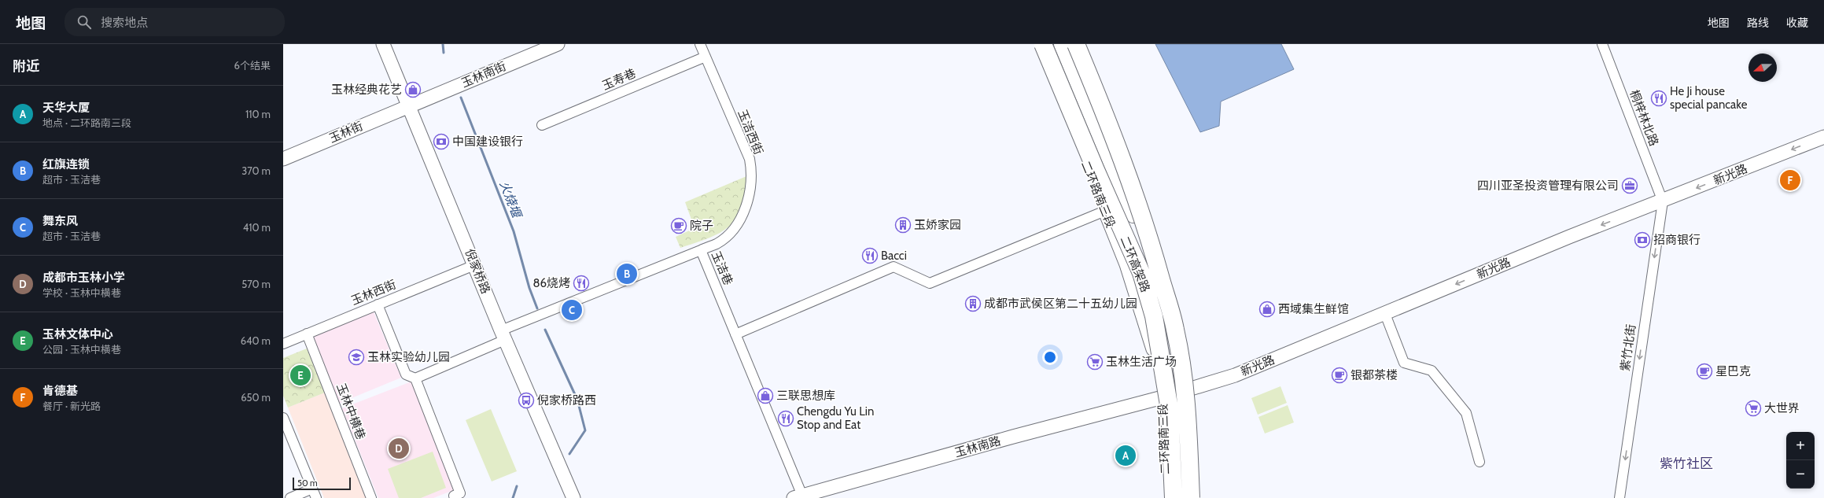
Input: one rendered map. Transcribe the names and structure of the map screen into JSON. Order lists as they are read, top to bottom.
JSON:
{
  "streets": {
    "highway": ["二环高架路"],
    "main road": [
      "玉林南街",
      "玉林街",
      "新光路",
      "二环路南三段",
      "倪家桥路",
      "玉林南路"
    ],
    "street": [
      "玉寿巷",
      "桐梓林北路",
      "玉洁西街",
      "玉洁巷",
      "玉林西街",
      "紫竹北街",
      "玉林中横巷"
    ]
  },
  "crossings": [
    ["玉林南街", "玉林街"],
    ["玉林南街", "倪家桥路"],
    ["玉寿巷", "玉洁西街"],
    ["桐梓林北路", "新光路"],
    ["桐梓林北路", "紫竹北街"],
    ["玉林街", "倪家桥路"],
    ["玉洁西街", "玉洁巷"],
    ["新光路", "二环路南三段"],
    ["新光路", "紫竹北街"],
    ["新光路", "玉林南路"],
    ["二环路南三段", "玉林南路"],
    ["玉洁巷", "倪家桥路"],
    ["玉洁巷", "玉林南路"],
    ["倪家桥路", "玉林西街"],
    ["玉林西街", "玉林中横巷"]
  ],
  "one_way": ["新光路", "紫竹北街"],
  "districts": ["紫竹社区"],
  "water": ["火烧堰"],
  "places": {
    "shop": ["玉林经典花艺", "西域集生鲜馆", "三联思想库"],
    "restaurant": [
      "He Ji house special pancake",
      "Bacci",
      "86烧烤",
      "Chengdu Yu Lin Stop and Eat"
    ],
    "bank": ["中国建设银行", "招商银行"],
    "office": ["四川亚圣投资管理有限公司"],
    "building": ["玉娇家园", "成都市武侯区第二十五幼儿园"],
    "cafe": ["院子", "星巴克", "银都茶楼"],
    "school or university": ["玉林实验幼儿园"],
    "supermarket": ["玉林生活广场", "大世界"],
    "bus stop": ["倪家桥路西"]
  },
  "scale_bar": "50 m",
  "north": "left",
  "page": {
    "header": "地图",
    "search": "搜索地点",
    "nav": ["地图", "路线", "收藏"],
    "heading": ["附近", "6个结果"],
    "list": [
      {
        "mark": "A",
        "name": "天华大厦",
        "note": "地点 · 二环路南三段",
        "value": "110 m"
      },
      {
        "mark": "B",
        "name": "红旗连锁",
        "note": "超市 · 玉洁巷",
        "value": "370 m"
      },
      {
        "mark": "C",
        "name": "舞东风",
        "note": "超市 · 玉洁巷",
        "value": "410 m"
      },
      {
        "mark": "D",
        "name": "成都市玉林小学",
        "note": "学校 · 玉林中横巷",
        "value": "570 m"
      },
      {
        "mark": "E",
        "name": "玉林文体中心",
        "note": "公园 · 玉林中横巷",
        "value": "640 m"
      },
      {
        "mark": "F",
        "name": "肯德基",
        "note": "餐厅 · 新光路",
        "value": "650 m"
      }
    ],
    "pins": [
      "F",
      "B",
      "C",
      "E",
      "D",
      "A"
    ],
    "map_buttons": ["+", "−"],
    "scale": "50 m"
  }
}
